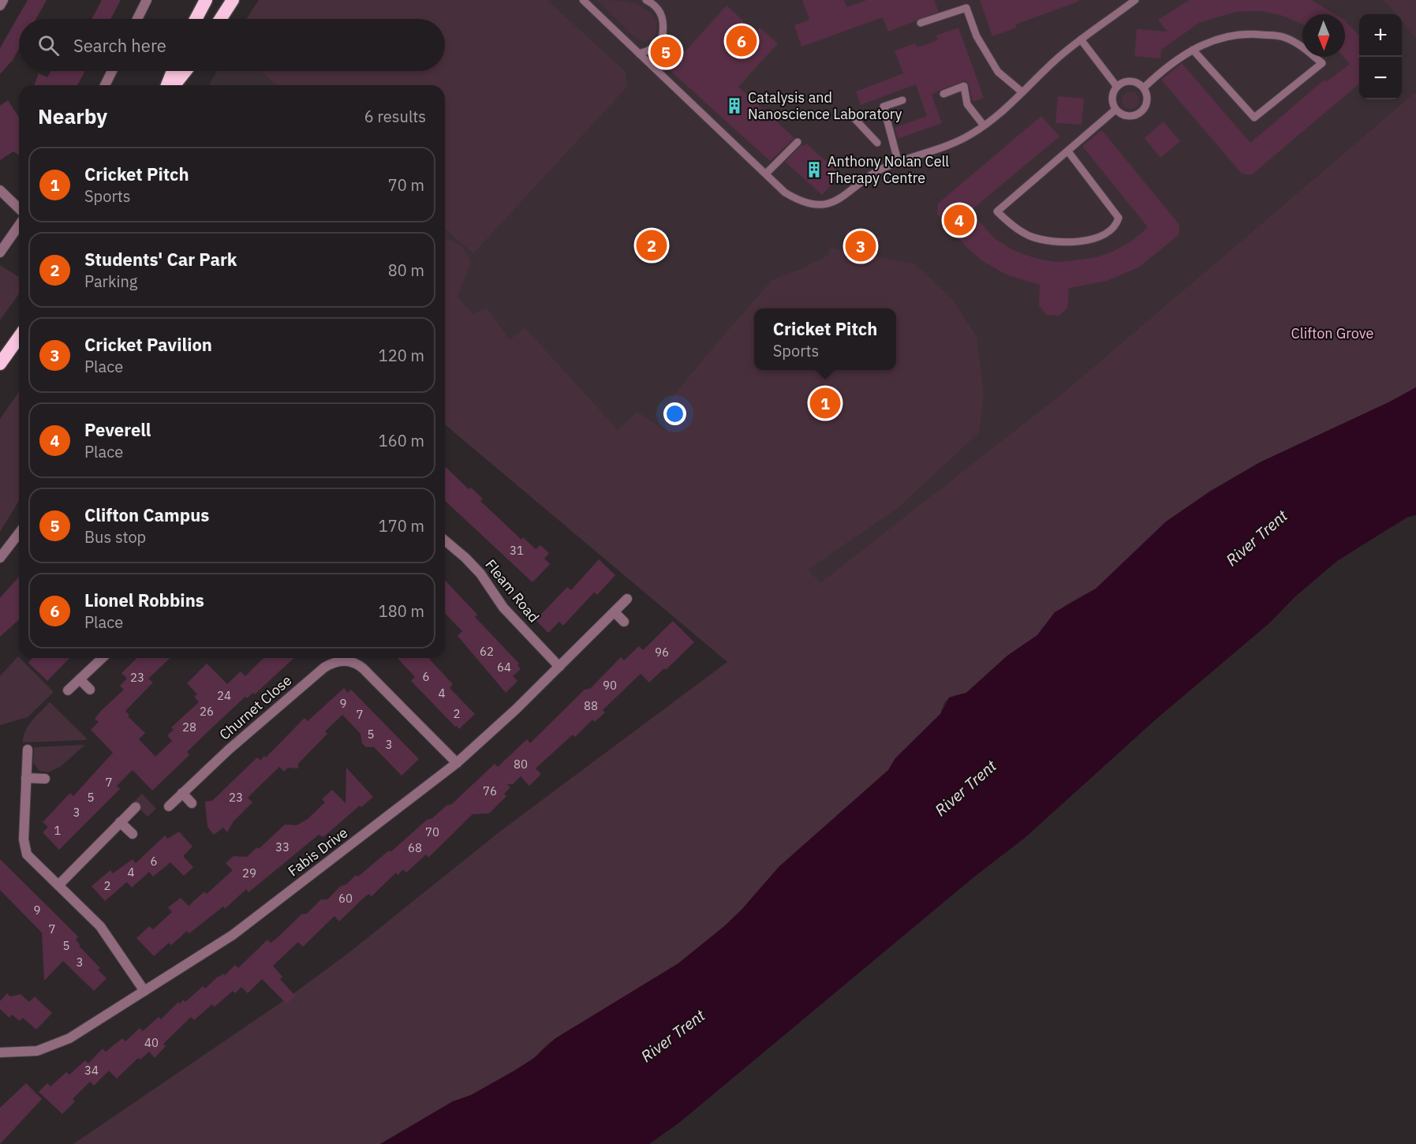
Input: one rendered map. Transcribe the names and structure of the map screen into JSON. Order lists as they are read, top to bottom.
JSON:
{
  "streets": {
    "street": ["Fleam Road", "Churnet Close", "Fabis Drive"]
  },
  "crossings": [
    ["Fleam Road", "Fabis Drive"],
    ["Churnet Close", "Fabis Drive"]
  ],
  "water": ["River Trent"],
  "parks": ["Clifton Grove"],
  "places": {
    "building": ["Catalysis and Nanoscience Laboratory", "Anthony Nolan Cell Therapy Centre"]
  },
  "house_numbers": [
    "31",
    "62",
    "96",
    "64",
    "6",
    "23",
    "90",
    "4",
    "24",
    "9",
    "88",
    "26",
    "2",
    "7",
    "28",
    "5",
    "3",
    "80",
    "7",
    "76",
    "5",
    "23",
    "3",
    "1",
    "70",
    "33",
    "68",
    "6",
    "4",
    "29",
    "2",
    "60",
    "9",
    "7",
    "5",
    "3",
    "40",
    "34"
  ],
  "north": "bottom",
  "page": {
    "map_buttons": ["+", "−"],
    "search": "Search here",
    "pins": [
      "6",
      "5",
      "4",
      "2",
      "3",
      "1"
    ],
    "heading": ["Nearby", "6 results"],
    "list": [
      {
        "mark": "1",
        "name": "Cricket Pitch",
        "note": "Sports",
        "value": "70 m"
      },
      {
        "mark": "2",
        "name": "Students' Car Park",
        "note": "Parking",
        "value": "80 m"
      },
      {
        "mark": "3",
        "name": "Cricket Pavilion",
        "note": "Place",
        "value": "120 m"
      },
      {
        "mark": "4",
        "name": "Peverell",
        "note": "Place",
        "value": "160 m"
      },
      {
        "mark": "5",
        "name": "Clifton Campus",
        "note": "Bus stop",
        "value": "170 m"
      },
      {
        "mark": "6",
        "name": "Lionel Robbins",
        "note": "Place",
        "value": "180 m"
      }
    ],
    "popup": ["Cricket Pitch", "Sports"]
  }
}
